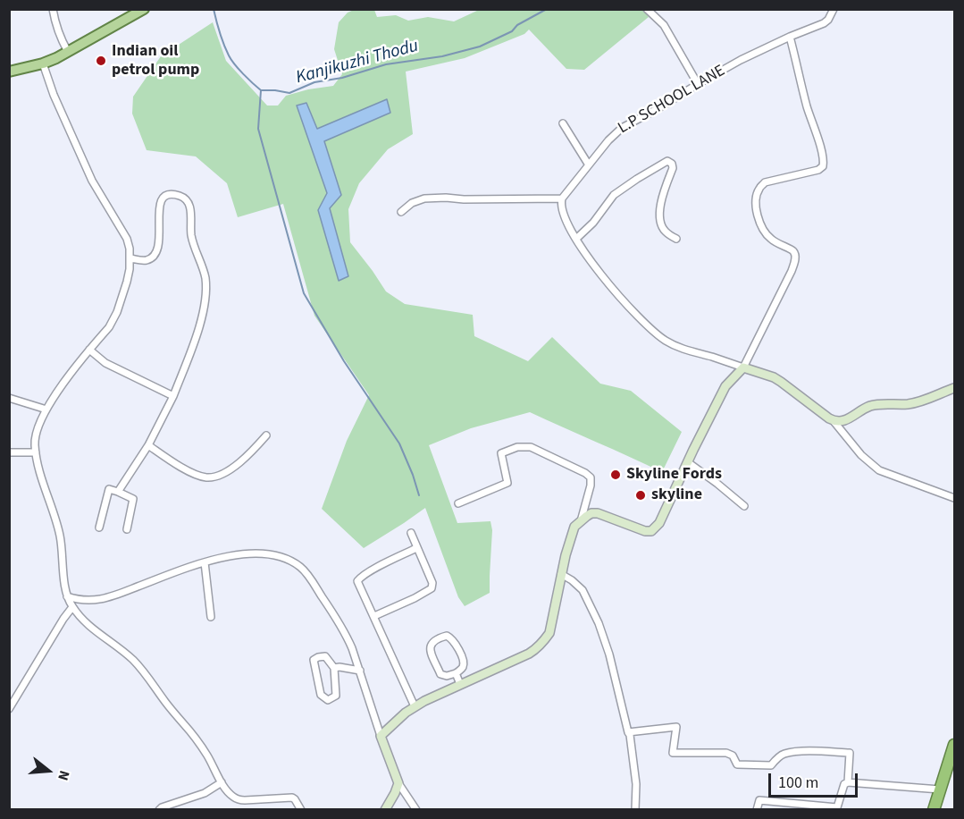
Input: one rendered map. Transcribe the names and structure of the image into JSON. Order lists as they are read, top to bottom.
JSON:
{
  "streets": {
    "street": ["L.P SCHOOL LANE"]
  },
  "water": ["Kanjikuzhi Thodu"],
  "places": ["Indian oil petrol pump", "Skyline Fords", "skyline"],
  "scale_bar": "100 m",
  "north": "right"
}
